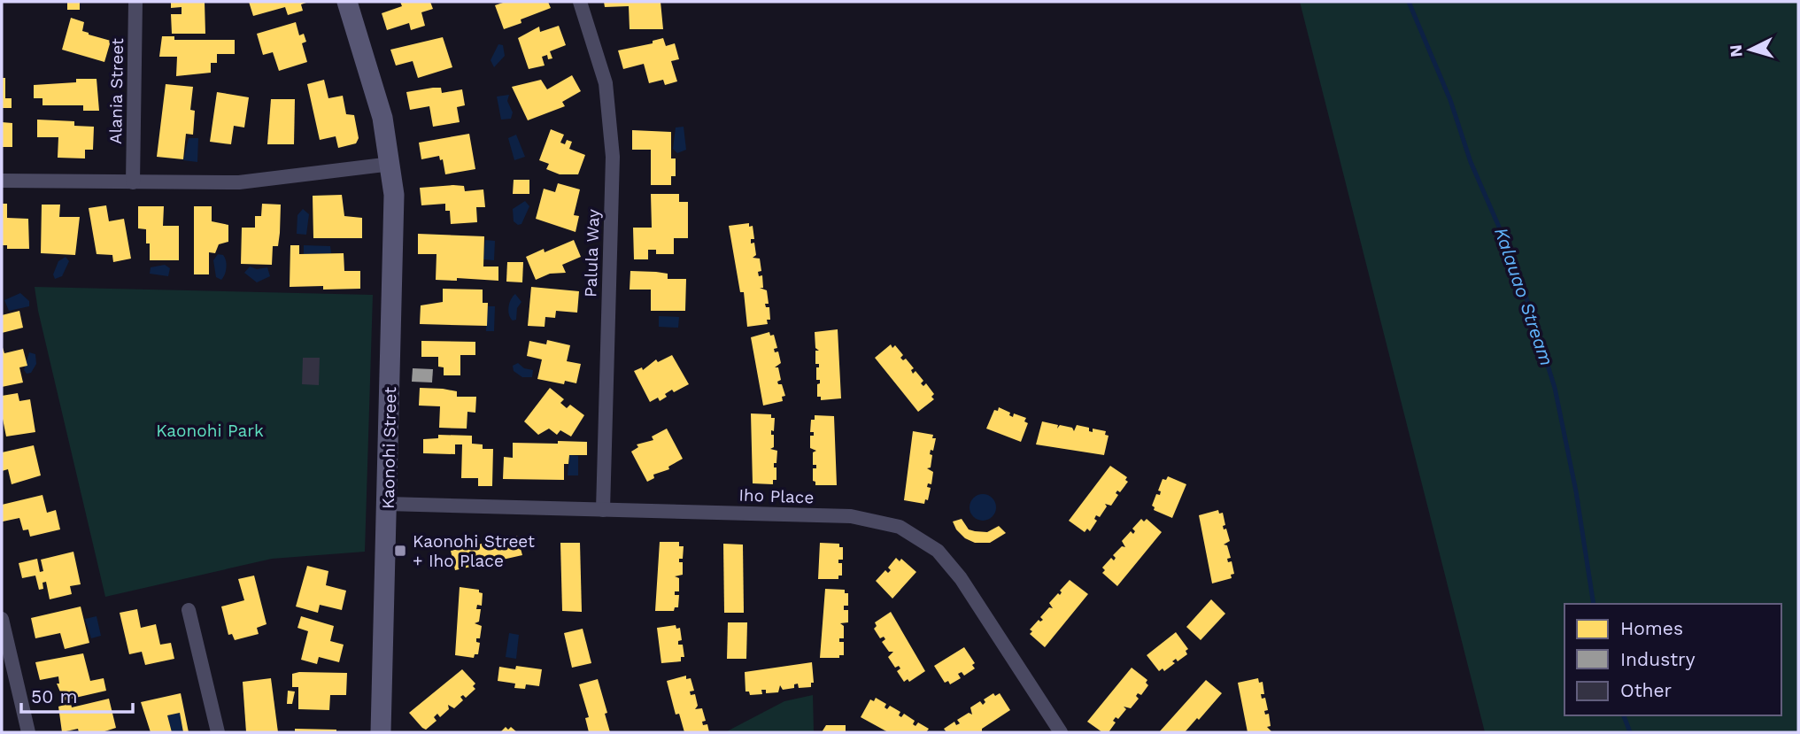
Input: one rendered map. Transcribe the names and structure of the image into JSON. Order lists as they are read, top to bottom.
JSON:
{
  "streets": {
    "street": [
      "Alania Street",
      "Palula Way",
      "Kaonohi Street",
      "Iho Place"
    ]
  },
  "crossings": [
    ["Palula Way", "Iho Place"],
    ["Kaonohi Street", "Iho Place"]
  ],
  "water": ["Kalauao Stream"],
  "parks": ["Kaonohi Park"],
  "places": {
    "transit": ["Kaonohi Street + Iho Place"]
  },
  "legend": ["Homes", "Industry", "Other"],
  "scale_bar": "50 m",
  "north": "left"
}
